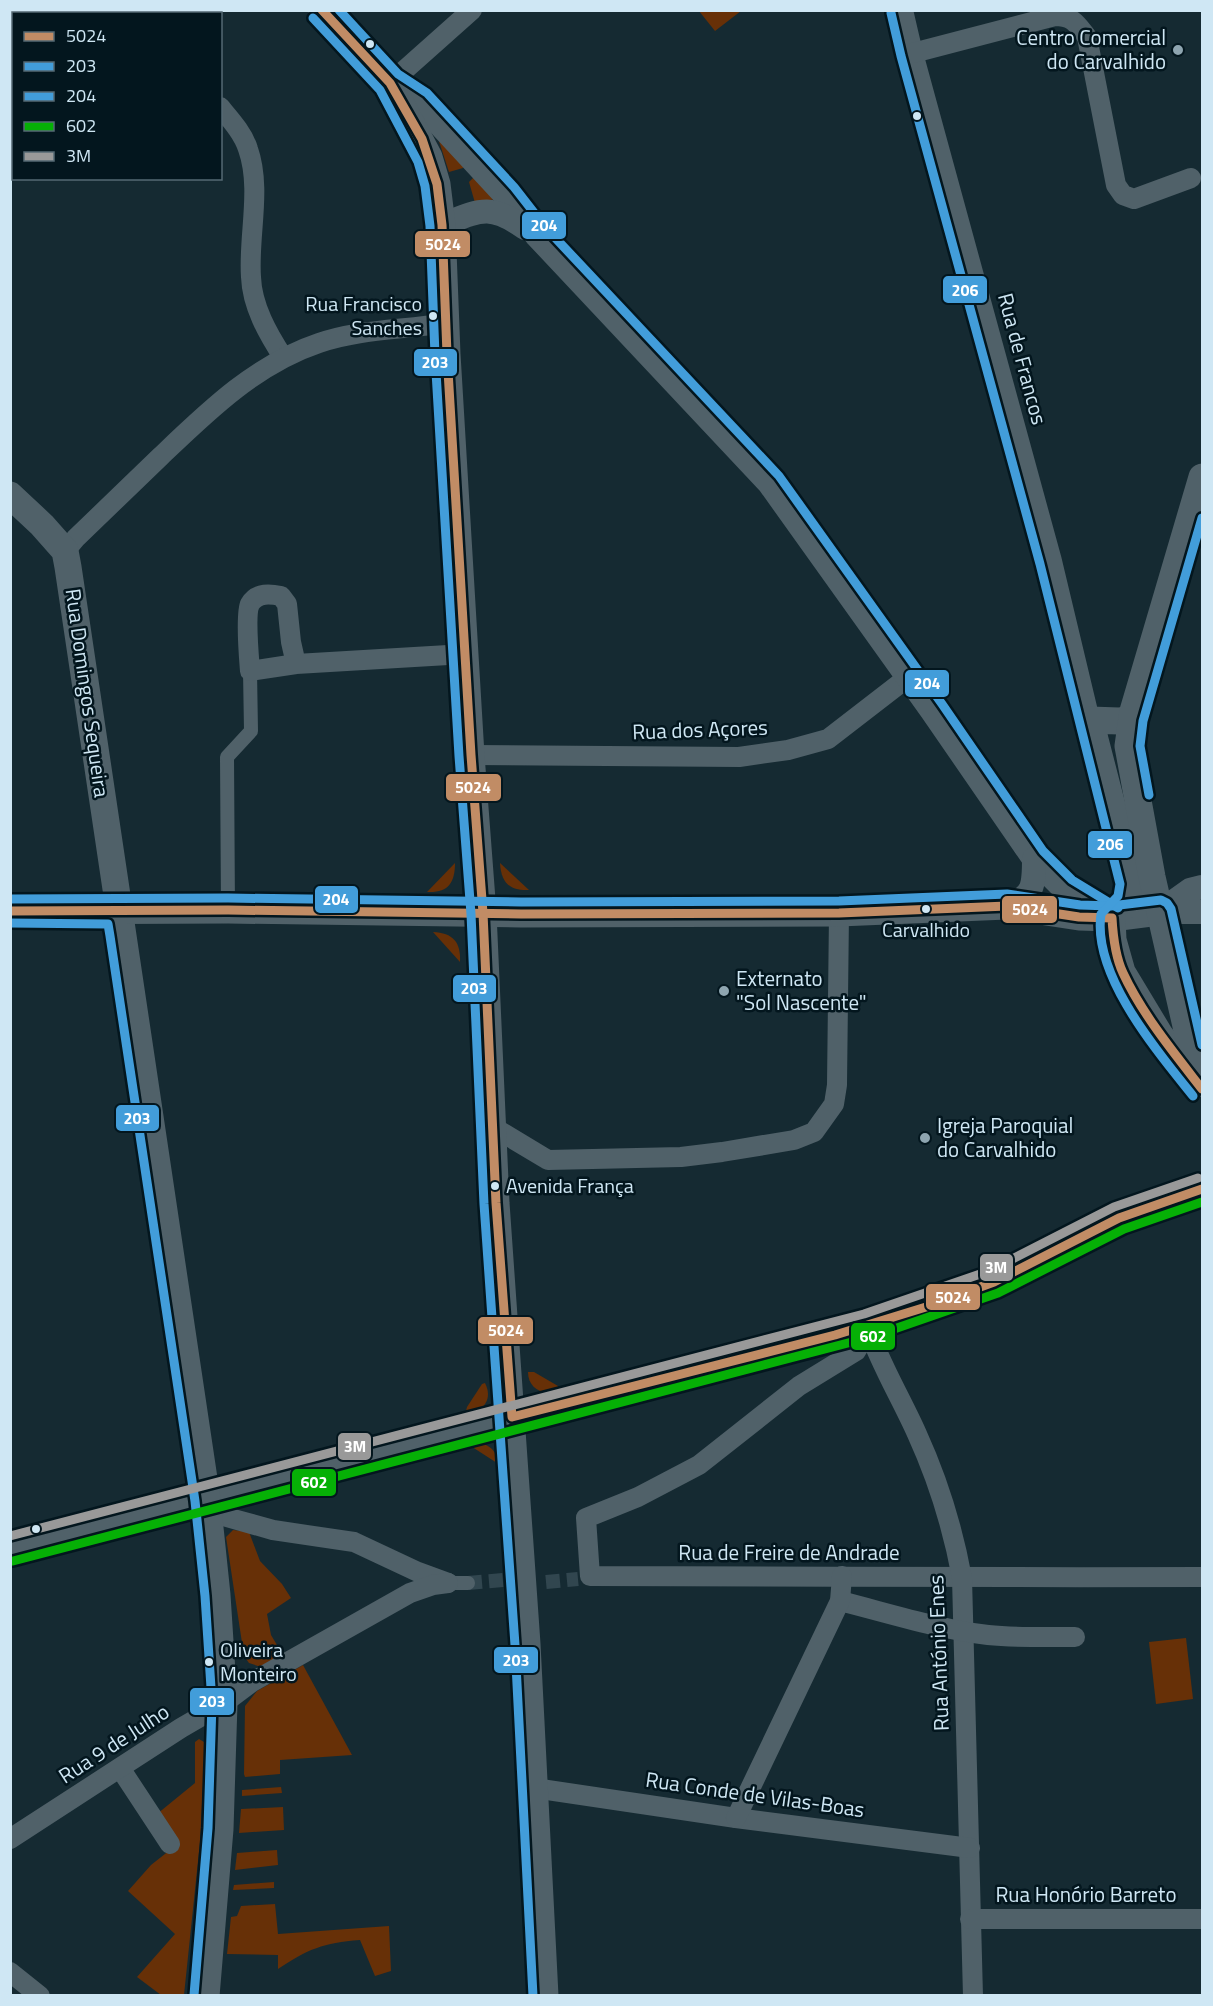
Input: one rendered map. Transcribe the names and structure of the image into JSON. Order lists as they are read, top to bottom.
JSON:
{
  "streets": {
    "main road": ["Rua Domingos Sequeira"],
    "street": [
      "Rua de Francos",
      "Rua dos Açores",
      "Rua de Freire de Andrade",
      "Rua António Enes",
      "Rua 9 de Julho",
      "Rua Conde de Vilas-Boas",
      "Rua Honório Barreto"
    ]
  },
  "crossings": [
    ["Rua Domingos Sequeira", "Rua 9 de Julho"],
    ["Rua de Freire de Andrade", "Rua António Enes"],
    ["Rua António Enes", "Rua Conde de Vilas-Boas"],
    ["Rua António Enes", "Rua Honório Barreto"]
  ],
  "places": [
    "Centro Comercial do Carvalhido",
    "Rua Francisco Sanches",
    "Carvalhido",
    "Externato \"Sol Nascente\"",
    "Igreja Paroquial do Carvalhido",
    "Avenida França",
    "Oliveira Monteiro"
  ],
  "lines": [
    "transit line 5024",
    "transit line 204",
    "transit line 206",
    "transit line 203",
    "transit line 3M",
    "transit line 602"
  ],
  "legend": [
    "5024",
    "203",
    "204",
    "602",
    "3M"
  ]
}
